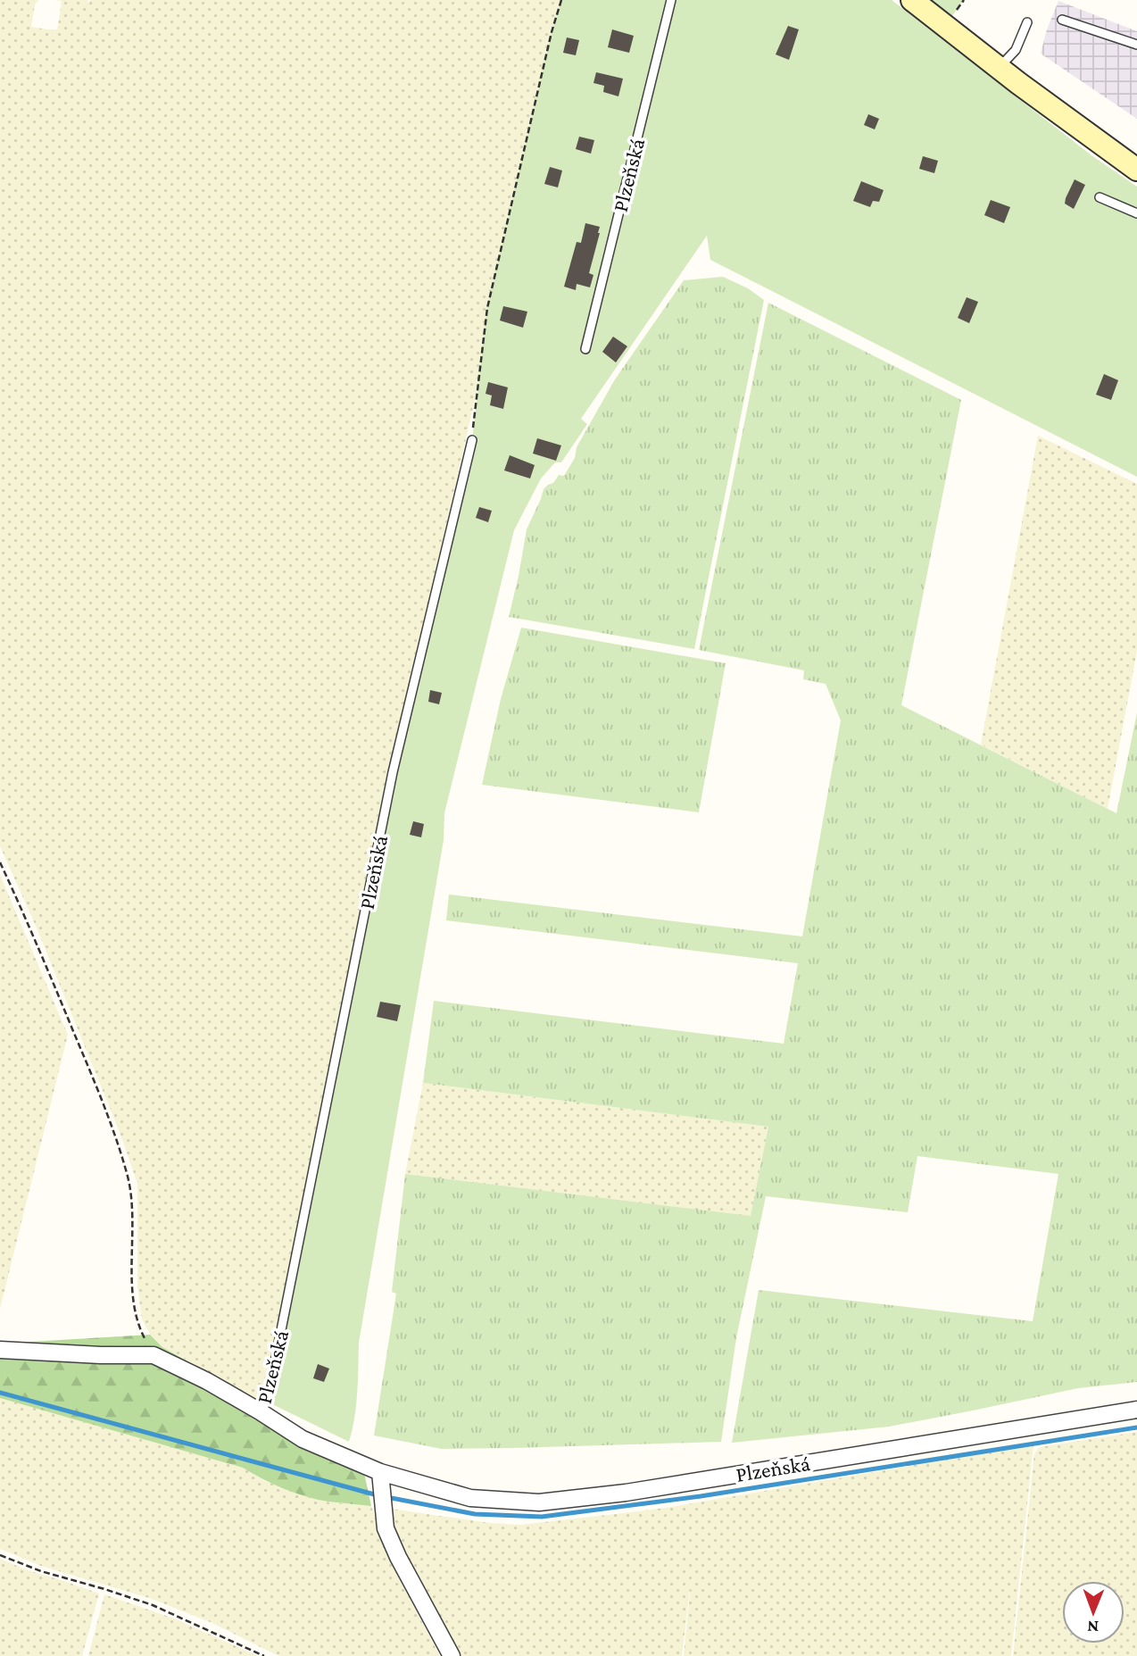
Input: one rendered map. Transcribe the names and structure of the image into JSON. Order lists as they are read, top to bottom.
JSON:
{
  "streets": {
    "street": ["Plzeňská"]
  },
  "north": "bottom"
}
